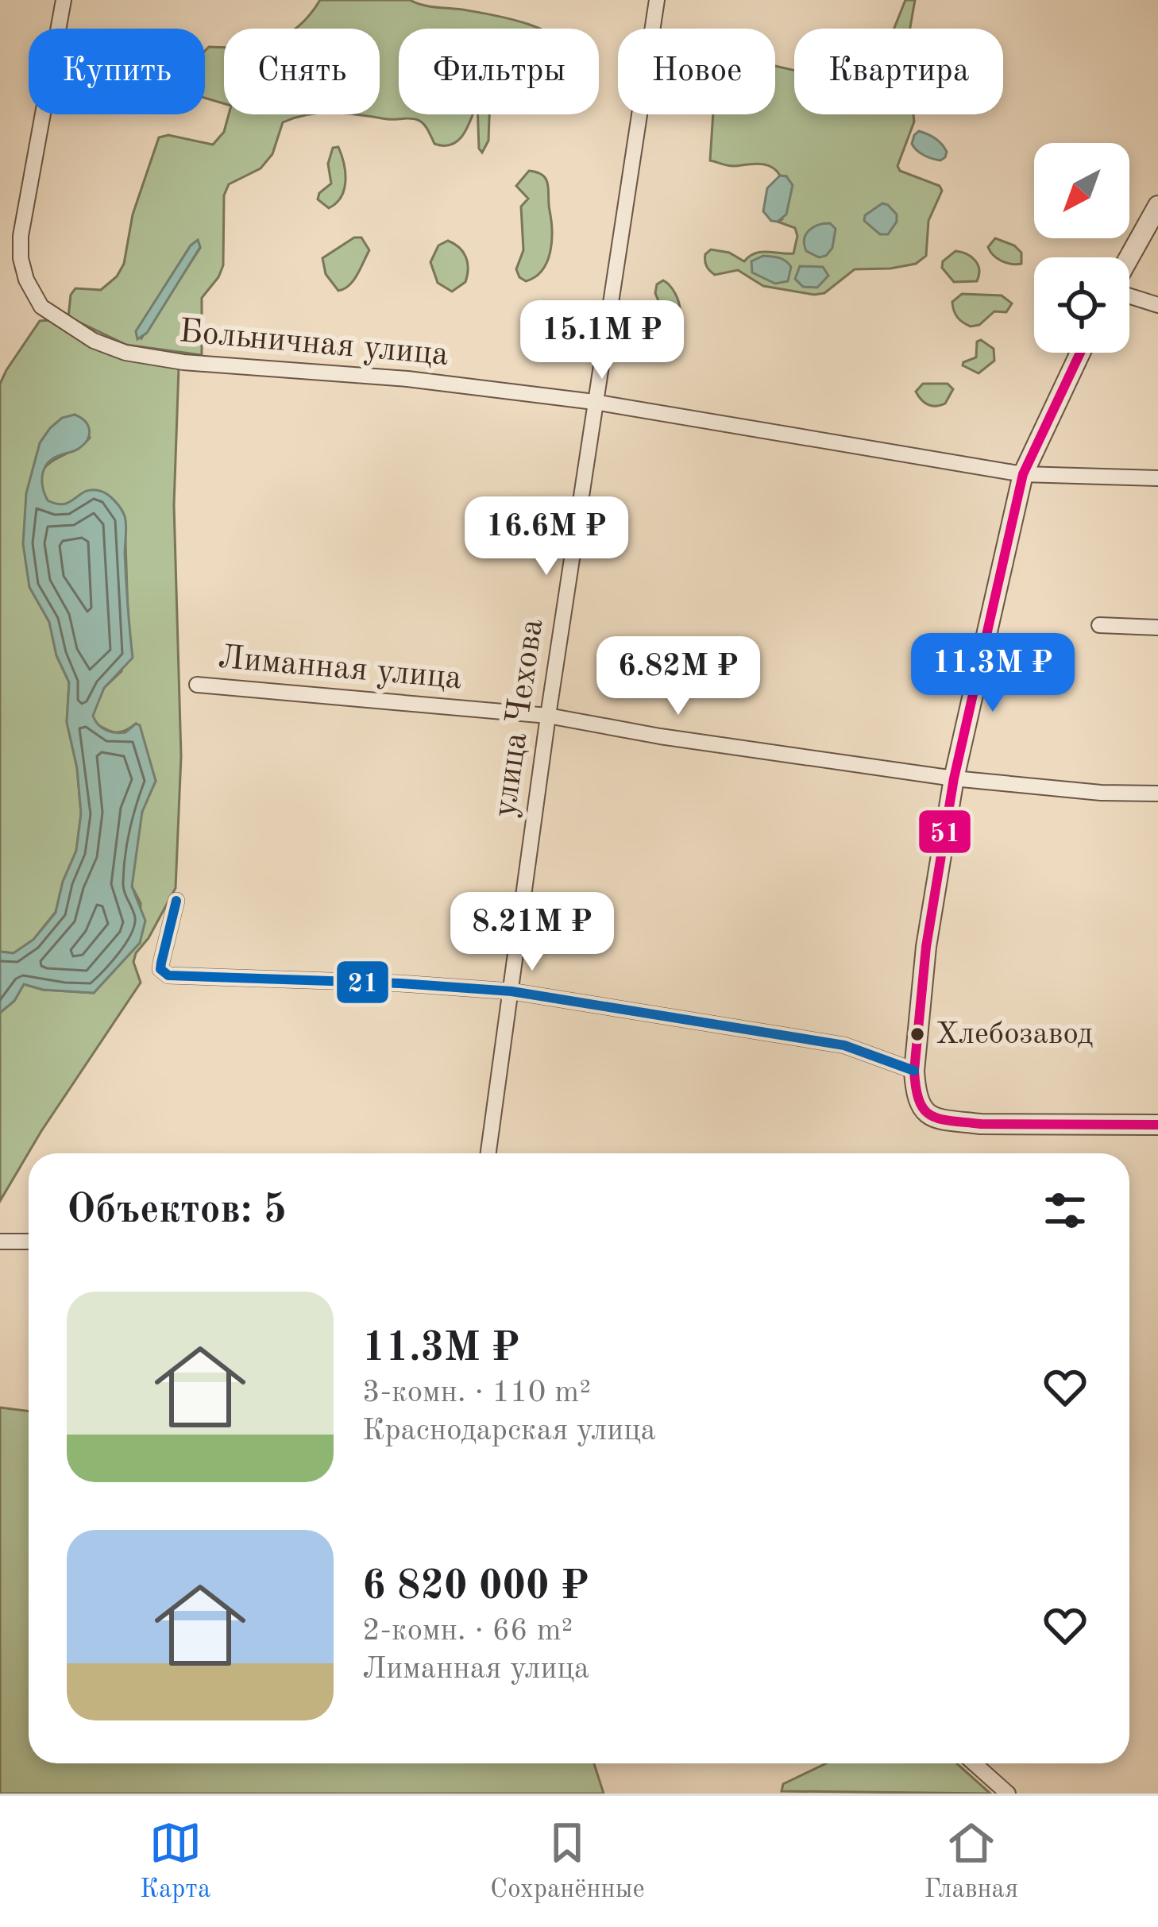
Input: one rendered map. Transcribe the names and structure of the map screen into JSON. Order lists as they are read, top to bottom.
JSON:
{
  "streets": {
    "street": ["Больничная улица", "Лиманная улица", "улица Чехова"]
  },
  "crossings": [
    ["Больничная улица", "улица Чехова"],
    ["Лиманная улица", "улица Чехова"]
  ],
  "places": ["Хлебозавод"],
  "lines": ["transit line 51", "transit line 21"],
  "north": "bottom left",
  "page": {
    "chip": [
      "Купить",
      "Снять",
      "Фильтры",
      "Новое",
      "Квартира"
    ],
    "price": [
      "15.1M ₽",
      "16.6M ₽",
      "11.3M ₽",
      "6.82M ₽",
      "8.21M ₽"
    ],
    "heading": "Объектов: 5",
    "list": [
      {
        "name": "11.3M ₽",
        "note": "3-комн. · 110 m² · Краснодарская улица"
      },
      {
        "name": "6 820 000 ₽",
        "note": "2-комн. · 66 m² · Лиманная улица"
      }
    ],
    "tabs": ["Карта", "Сохранённые", "Главная"]
  }
}
